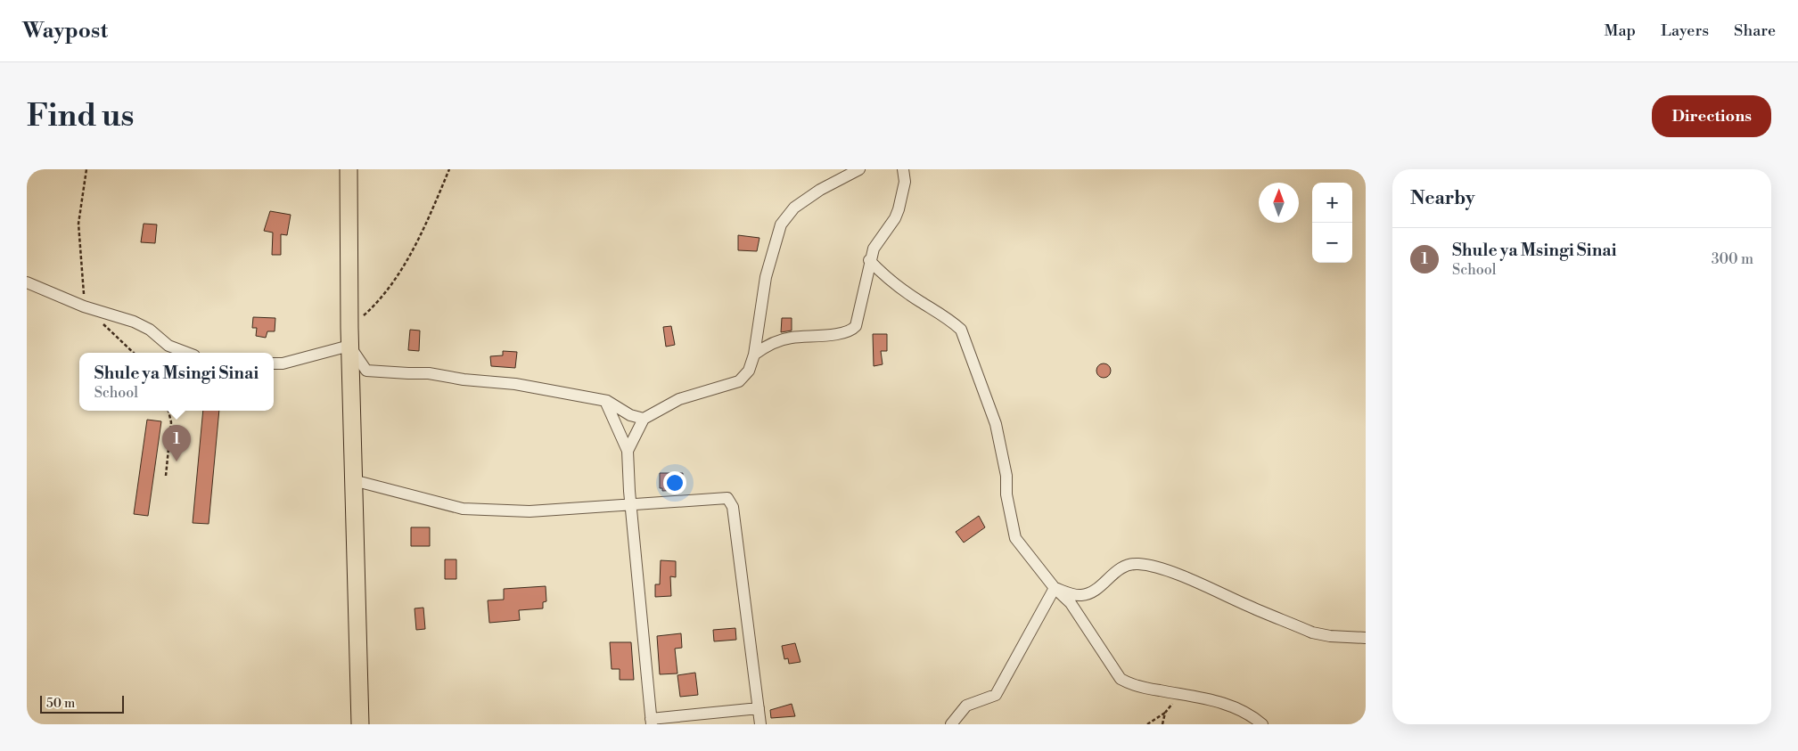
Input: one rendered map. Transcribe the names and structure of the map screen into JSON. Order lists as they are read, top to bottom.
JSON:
{
  "scale_bar": "50 m",
  "north": "top",
  "page": {
    "header": "Waypost",
    "nav": ["Map", "Layers", "Share"],
    "buttons": "Directions",
    "title": "Find us",
    "heading": "Nearby",
    "map_buttons": ["+", "−"],
    "list": [
      {
        "mark": "1",
        "name": "Shule ya Msingi Sinai",
        "note": "School",
        "value": "300 m"
      }
    ],
    "popup": ["Shule ya Msingi Sinai", "School"],
    "pins": "1",
    "scale": "50 m"
  }
}
